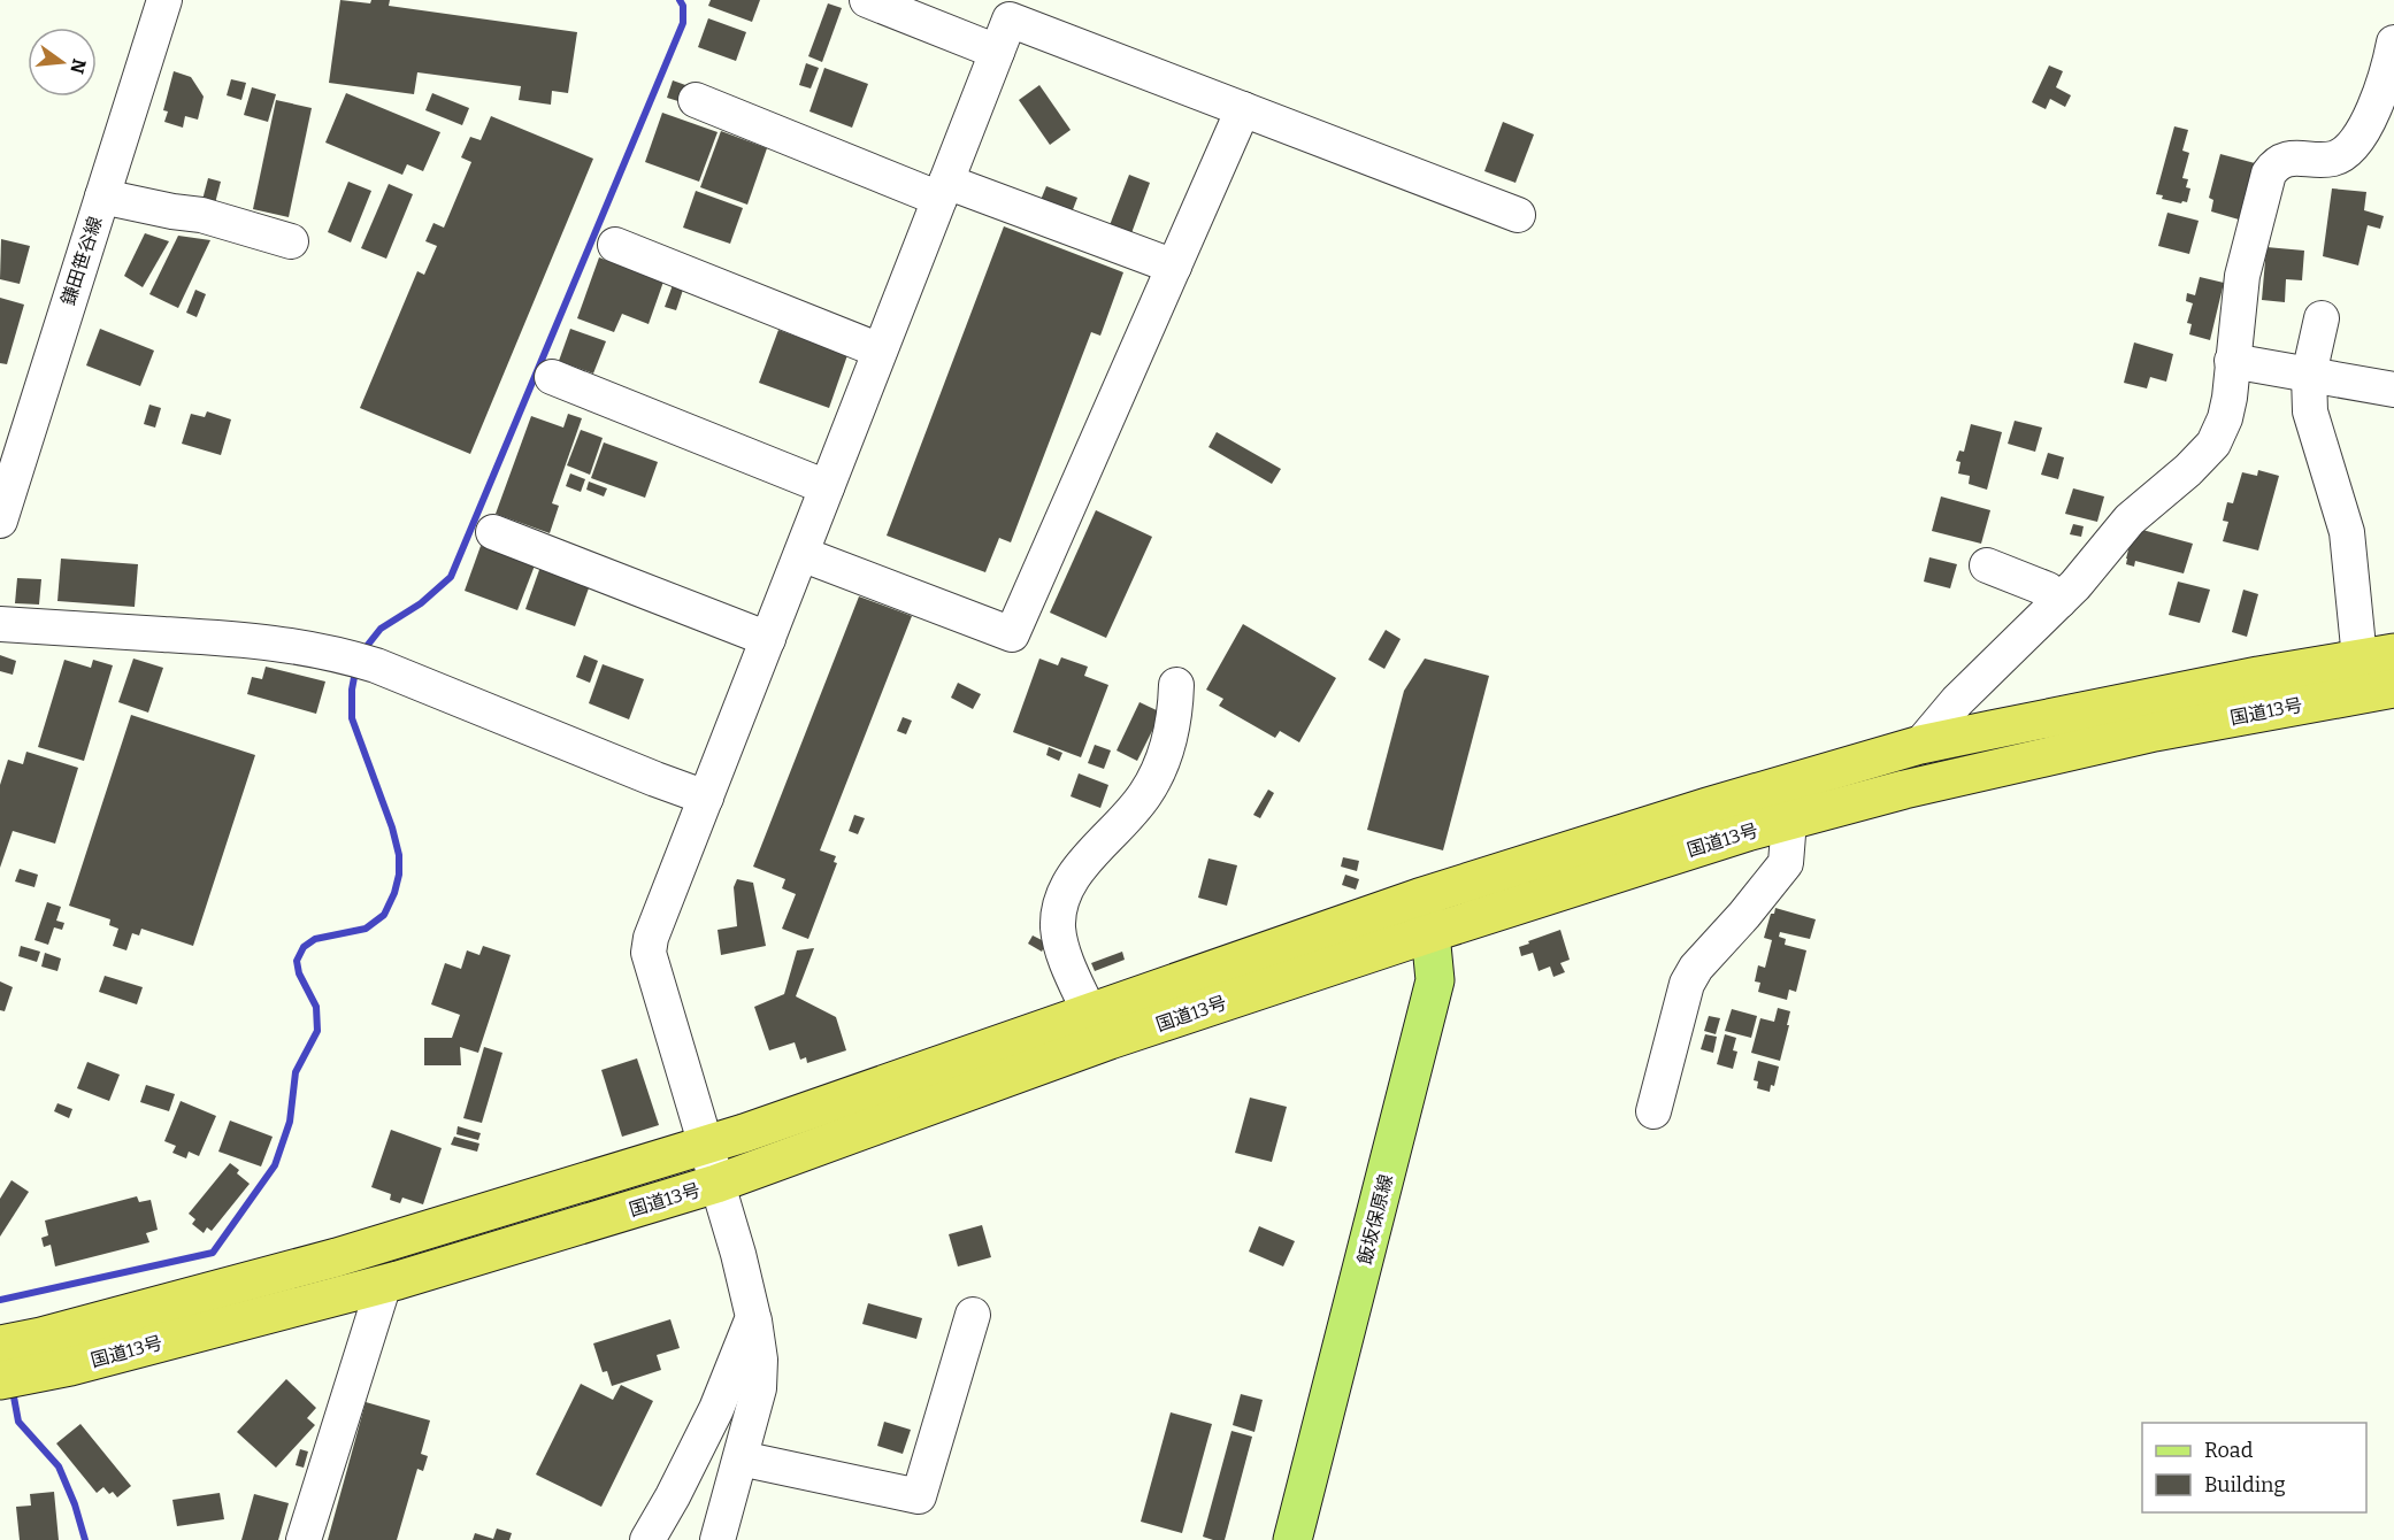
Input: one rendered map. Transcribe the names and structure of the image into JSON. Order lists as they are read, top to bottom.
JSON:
{
  "streets": {
    "highway": ["国道13号"],
    "main road": ["飯坂保原線"],
    "street": ["鎌田笹谷線"]
  },
  "crossings": [
    ["国道13号", "飯坂保原線"]
  ],
  "legend": ["Road", "Building"],
  "north": "right"
}
